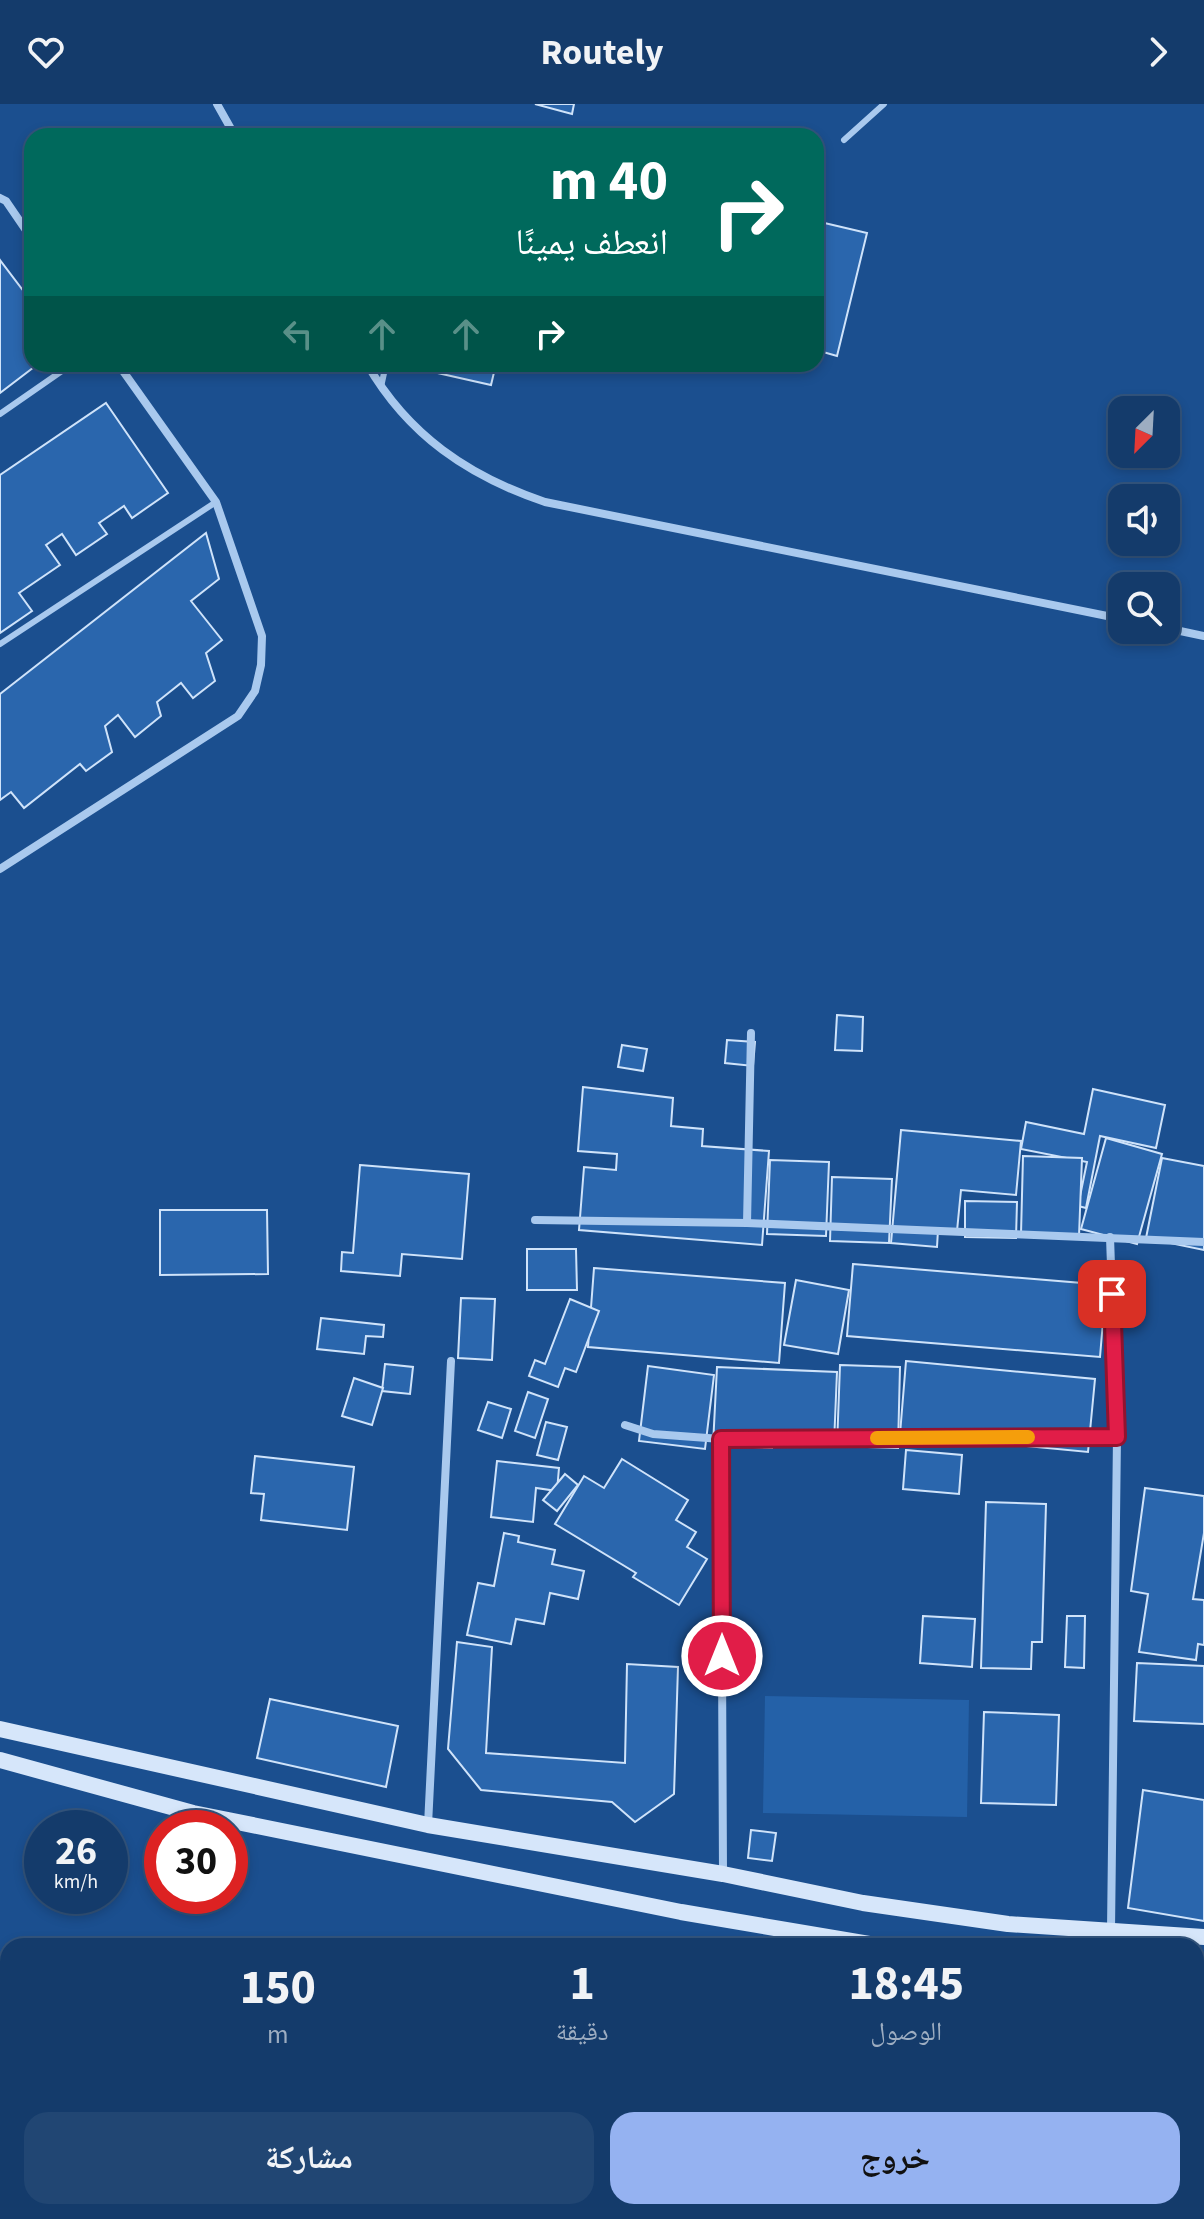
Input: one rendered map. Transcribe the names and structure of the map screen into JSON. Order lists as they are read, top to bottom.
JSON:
{
  "north": "bottom left",
  "page": {
    "header": "Routely",
    "turn": ["40 m", "انعطف يمينًا"],
    "speed": "26 km/h",
    "limit": "30",
    "eta": [
      "18:45",
      "الوصول",
      "1",
      "دقيقة",
      "150",
      "m"
    ],
    "buttons": ["خروج", "مشاركة"]
  }
}
